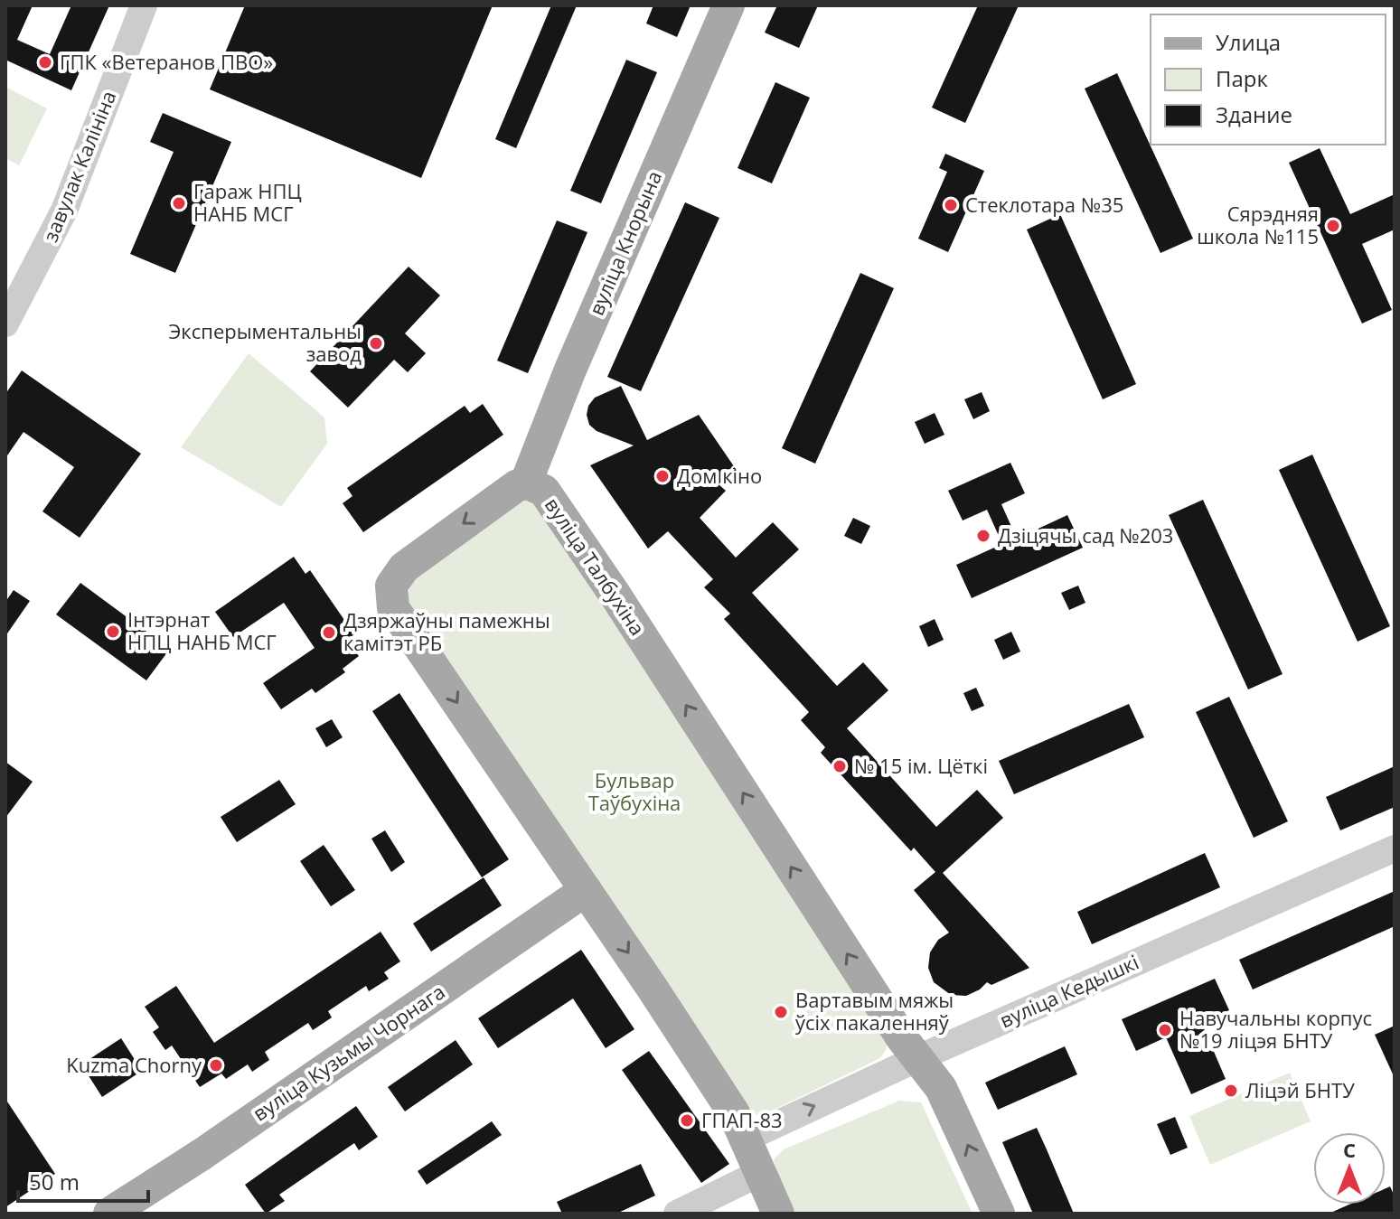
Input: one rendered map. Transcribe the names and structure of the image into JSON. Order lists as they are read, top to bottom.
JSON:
{
  "streets": {
    "main road": ["вуліца Кнорына", "вуліца Талбухіна", "вуліца Кузьмы Чорнага"],
    "street": ["завулак Калініна", "вуліца Кедышкі"]
  },
  "crossings": [
    ["вуліца Кнорына", "вуліца Талбухіна"],
    ["вуліца Талбухіна", "вуліца Кедышкі"],
    ["вуліца Талбухіна", "вуліца Кузьмы Чорнага"]
  ],
  "parks": ["Бульвар Таўбухіна"],
  "places": [
    "ГПК «Ветеранов ПВО»",
    "Гараж НПЦ НАНБ МСГ",
    "Стеклотара №35",
    "Сярэдняя школа №115",
    "Эксперыментальны завод",
    "Дом кіно",
    "Дзіцячы сад №203",
    "Інтэрнат НПЦ НАНБ МСГ",
    "Дзяржаўны памежны камітэт РБ",
    "№ 15 ім. Цёткі",
    "Вартавым мяжы ўсіх пакаленняў",
    "Навучальны корпус №19 ліцэя БНТУ",
    "Kuzma Chorny",
    "Ліцэй БНТУ",
    "ГПАП-83"
  ],
  "legend": ["Улица", "Парк", "Здание"],
  "scale_bar": "50 m",
  "north": "top"
}
